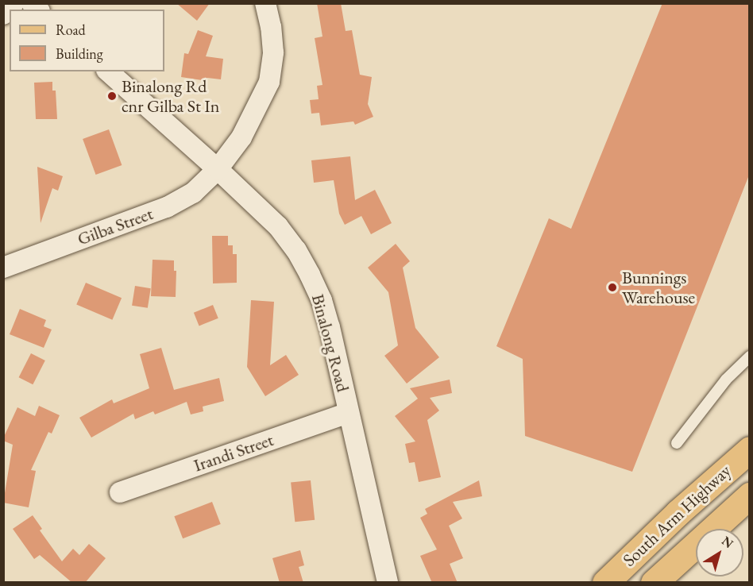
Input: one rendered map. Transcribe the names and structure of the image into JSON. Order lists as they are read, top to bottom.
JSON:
{
  "streets": {
    "main road": ["South Arm Highway"],
    "street": ["Gilba Street", "Binalong Road", "Irandi Street"]
  },
  "crossings": [
    ["Gilba Street", "Binalong Road"],
    ["Binalong Road", "Irandi Street"]
  ],
  "places": ["Binalong Rd cnr Gilba St In", "Bunnings Warehouse"],
  "legend": ["Road", "Building"],
  "north": "top right"
}
